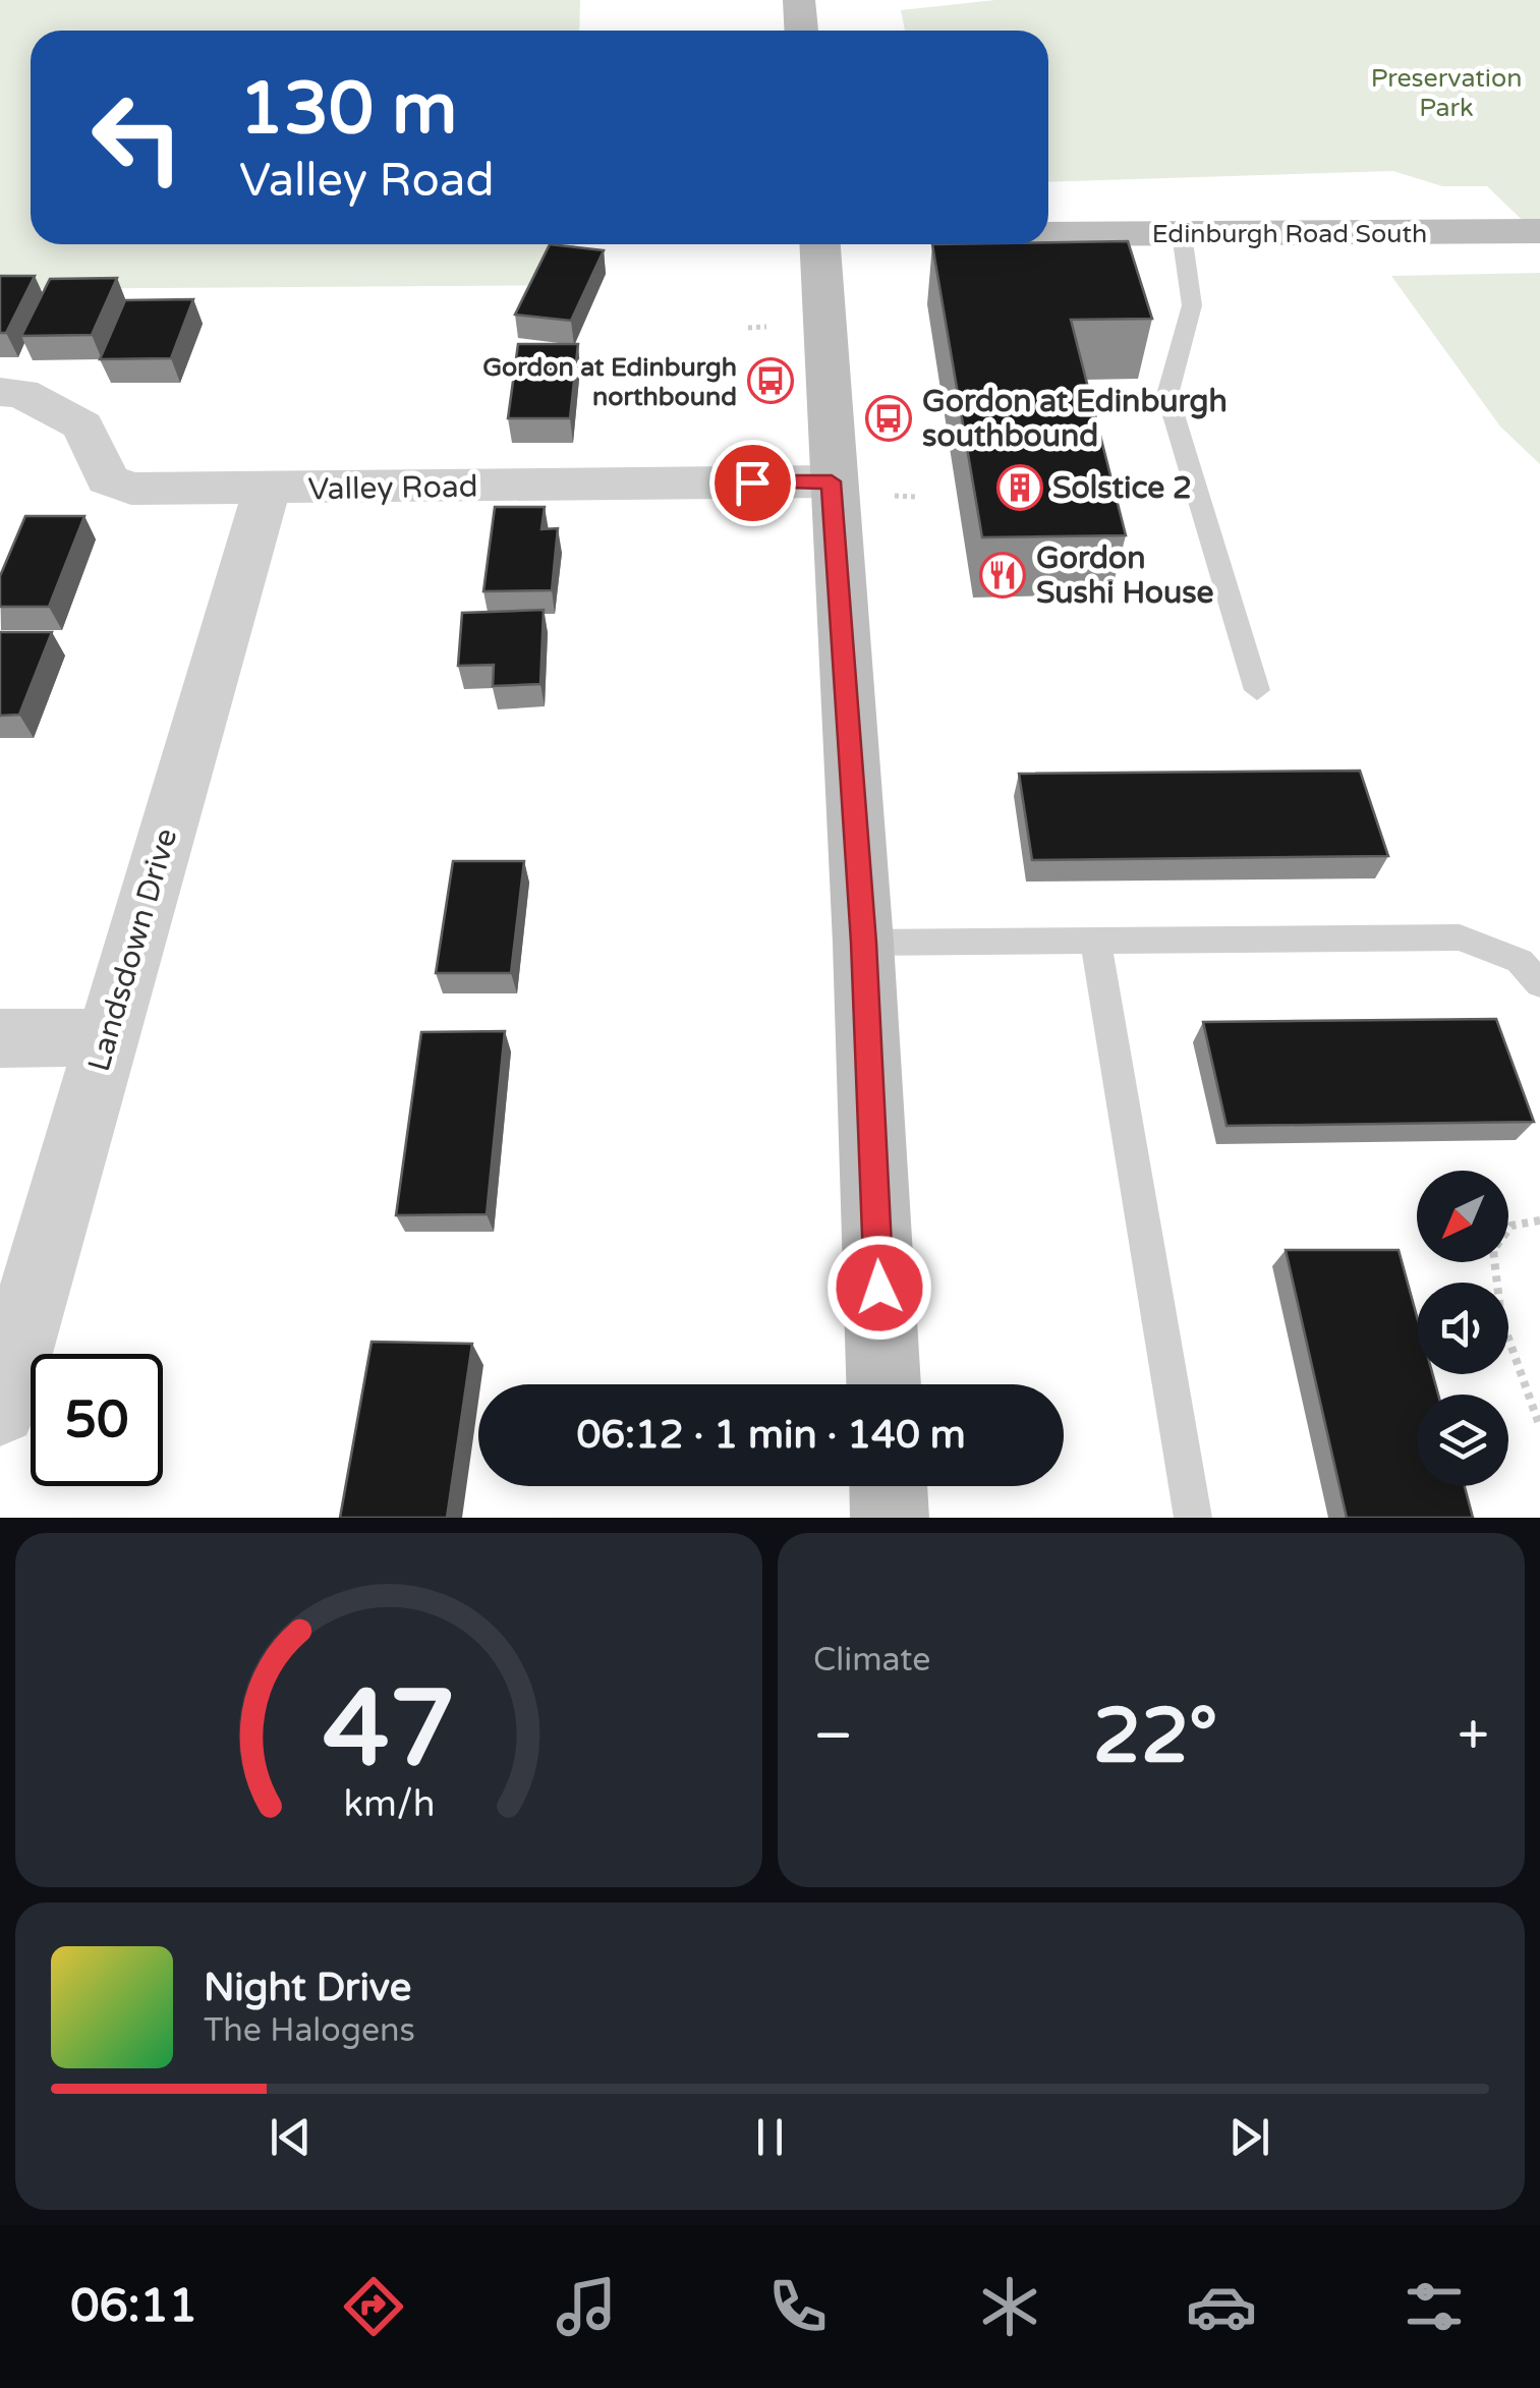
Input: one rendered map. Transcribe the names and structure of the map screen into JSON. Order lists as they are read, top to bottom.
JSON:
{
  "streets": {
    "main road": ["Edinburgh Road South"],
    "street": ["Valley Road", "Landsdown Drive"]
  },
  "crossings": [
    ["Valley Road", "Landsdown Drive"]
  ],
  "parks": ["Preservation Park"],
  "places": {
    "bus stop": ["Gordon at Edinburgh northbound", "Gordon at Edinburgh southbound"],
    "building": ["Solstice 2"],
    "restaurant": ["Gordon Sushi House"]
  },
  "north": "bottom left",
  "page": {
    "turn": ["130 m", "Valley Road"],
    "limit": "50",
    "trip": "06:12 · 1 min · 140 m",
    "tile": "Climate",
    "heat": ["−", "22°", "+"],
    "song": ["Night Drive", "The Halogens"],
    "tabs": "06:11",
    "gauge": ["47", "km/h"]
  }
}
